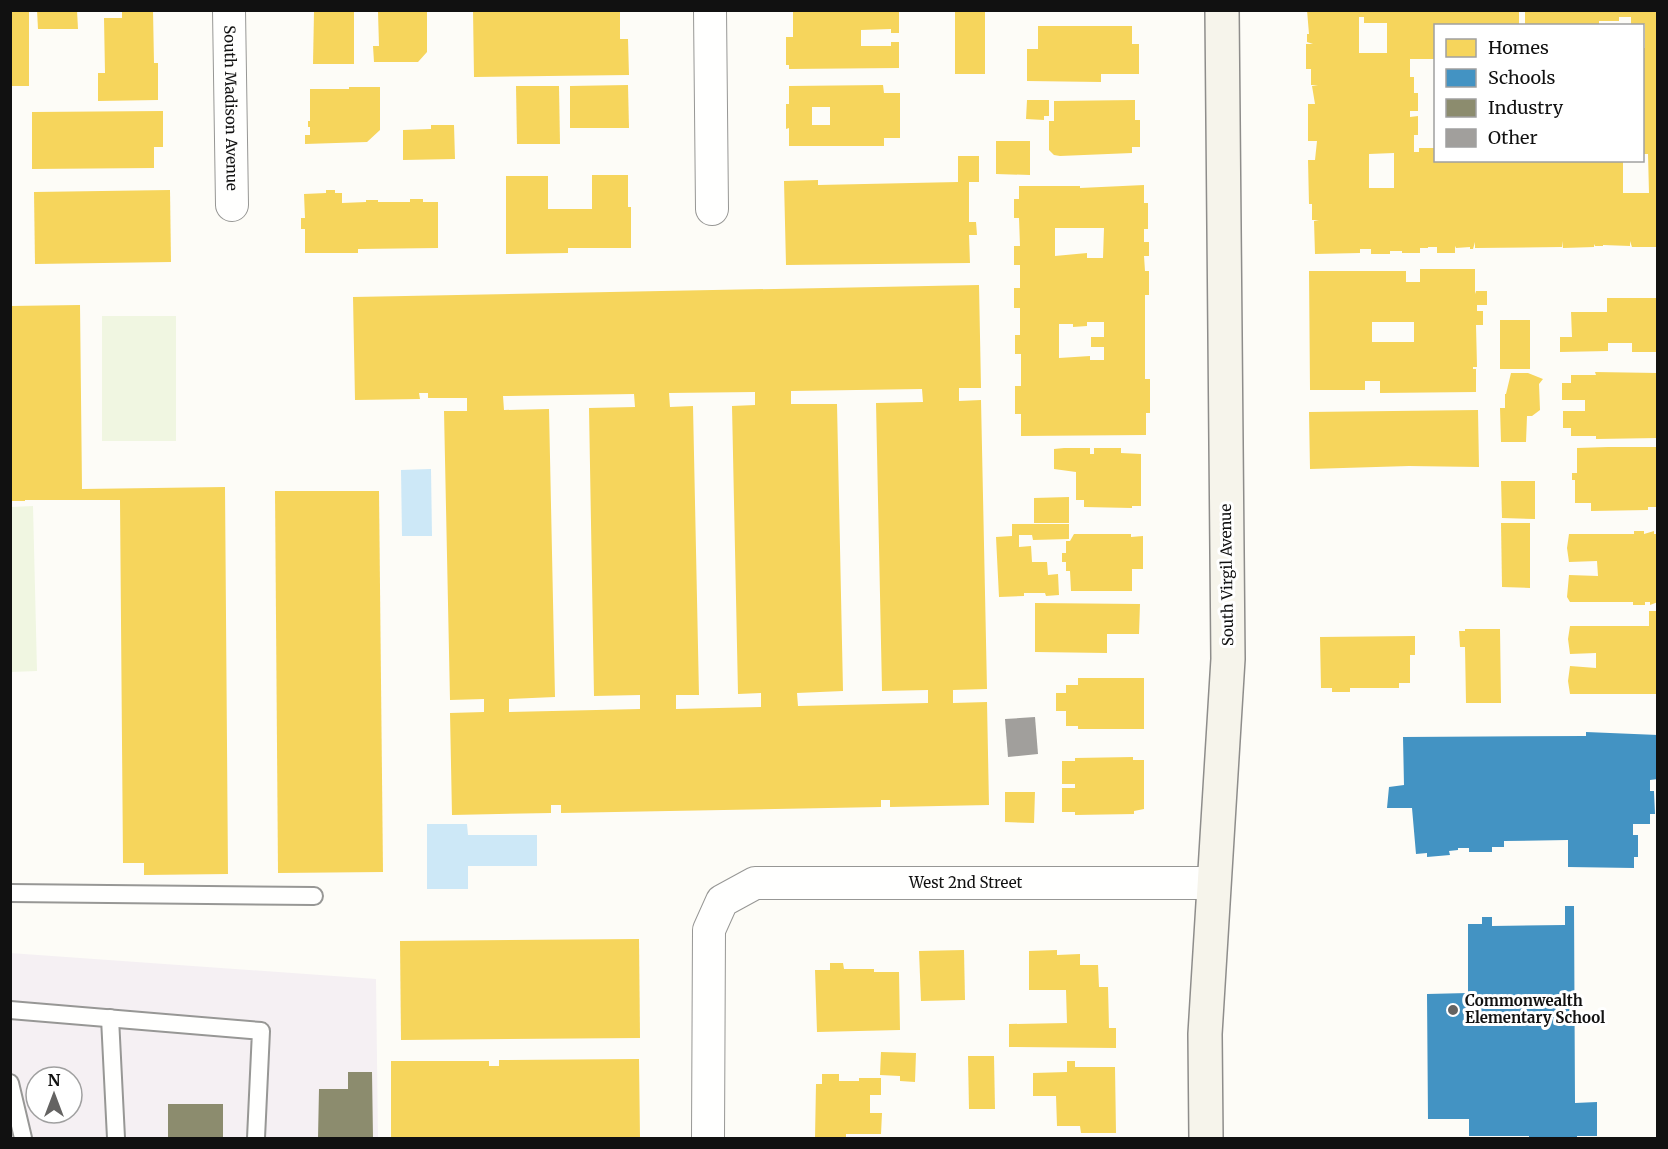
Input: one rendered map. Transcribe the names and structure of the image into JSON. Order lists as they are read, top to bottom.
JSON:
{
  "streets": {
    "main road": ["South Virgil Avenue"],
    "street": ["South Madison Avenue", "West 2nd Street"]
  },
  "crossings": [
    ["South Virgil Avenue", "West 2nd Street"]
  ],
  "places": ["Commonwealth Elementary School"],
  "legend": [
    "Homes",
    "Schools",
    "Industry",
    "Other"
  ],
  "north": "top"
}
